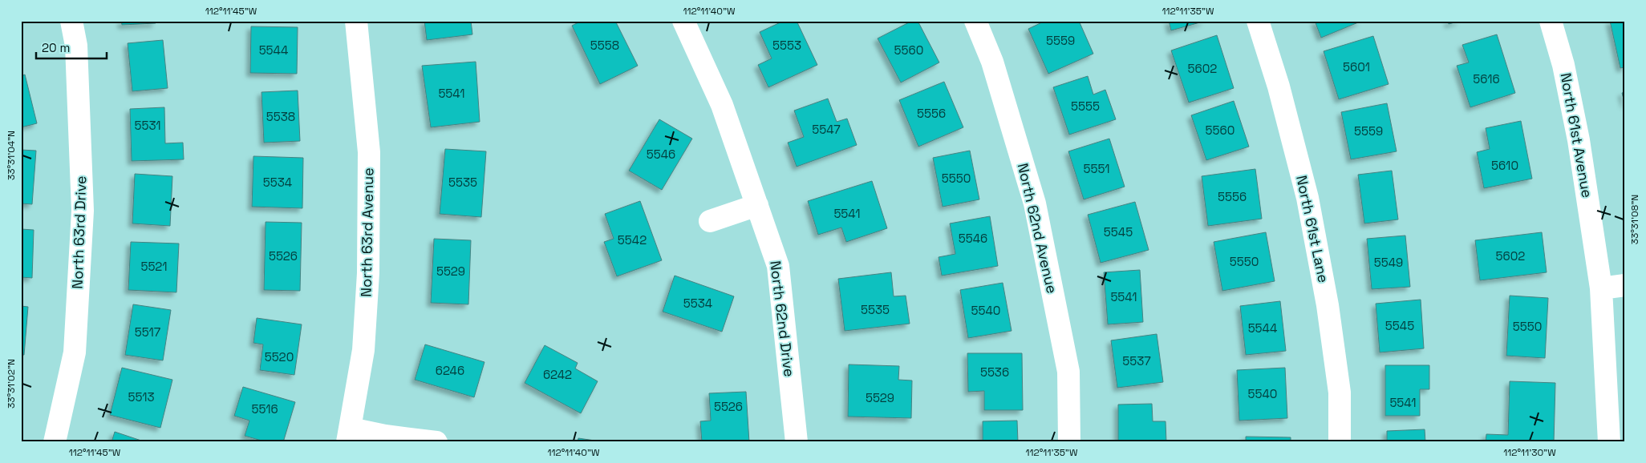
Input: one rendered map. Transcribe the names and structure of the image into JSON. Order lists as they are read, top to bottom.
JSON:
{
  "streets": {
    "street": [
      "North 61st Avenue",
      "North 62nd Avenue",
      "North 61st Lane",
      "North 63rd Drive",
      "North 63rd Avenue",
      "North 62nd Drive"
    ]
  },
  "house_numbers": [
    "5559",
    "5558",
    "5553",
    "5544",
    "5560",
    "5601",
    "5602",
    "5616",
    "5541",
    "5555",
    "5556",
    "5538",
    "5531",
    "5547",
    "5560",
    "5559",
    "5546",
    "5610",
    "5551",
    "5550",
    "5534",
    "5535",
    "5556",
    "5541",
    "5545",
    "5546",
    "5542",
    "5526",
    "5602",
    "5550",
    "5549",
    "5521",
    "5529",
    "5541",
    "5534",
    "5535",
    "5540",
    "5545",
    "5550",
    "5544",
    "5517",
    "5520",
    "5537",
    "6246",
    "5536",
    "6242",
    "5540",
    "5513",
    "5529",
    "5541",
    "5526",
    "5516"
  ],
  "scale_bar": "20 m",
  "coordinates": [
    "112°11'45\"W",
    "112°11'40\"W",
    "112°11'35\"W",
    "33°31'04\"N",
    "33°31'08\"N",
    "33°31'02\"N",
    "112°11'30\"W"
  ]
}
